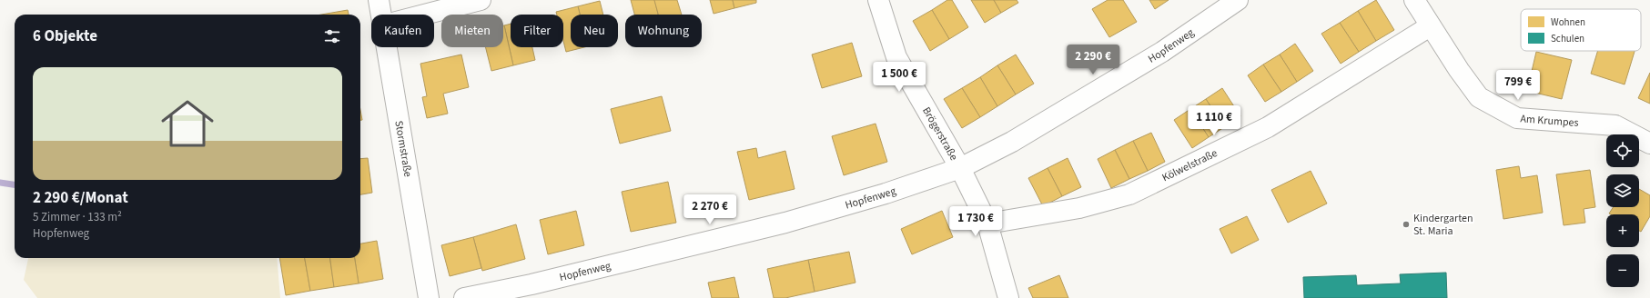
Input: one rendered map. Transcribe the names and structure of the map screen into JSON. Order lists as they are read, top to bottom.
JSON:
{
  "streets": {
    "street": [
      "Hopfenweg",
      "Am Krumpes",
      "Brögerstraße",
      "Stormstraße",
      "Kölwelstraße"
    ]
  },
  "crossings": [
    ["Hopfenweg", "Brögerstraße"],
    ["Am Krumpes", "Kölwelstraße"],
    ["Brögerstraße", "Kölwelstraße"]
  ],
  "places": ["Kindergarten St. Maria"],
  "legend": ["Wohnen", "Schulen"],
  "page": {
    "chip": [
      "Kaufen",
      "Mieten",
      "Filter",
      "Neu",
      "Wohnung"
    ],
    "heading": "6 Objekte",
    "price": [
      "2 290 €",
      "1 500 €",
      "799 €",
      "1 110 €",
      "2 270 €",
      "1 730 €"
    ],
    "list": [
      {
        "name": "2 290 €/Monat",
        "note": "5 Zimmer · 133 m² · Hopfenweg"
      }
    ],
    "map_buttons": ["+", "−"]
  }
}
